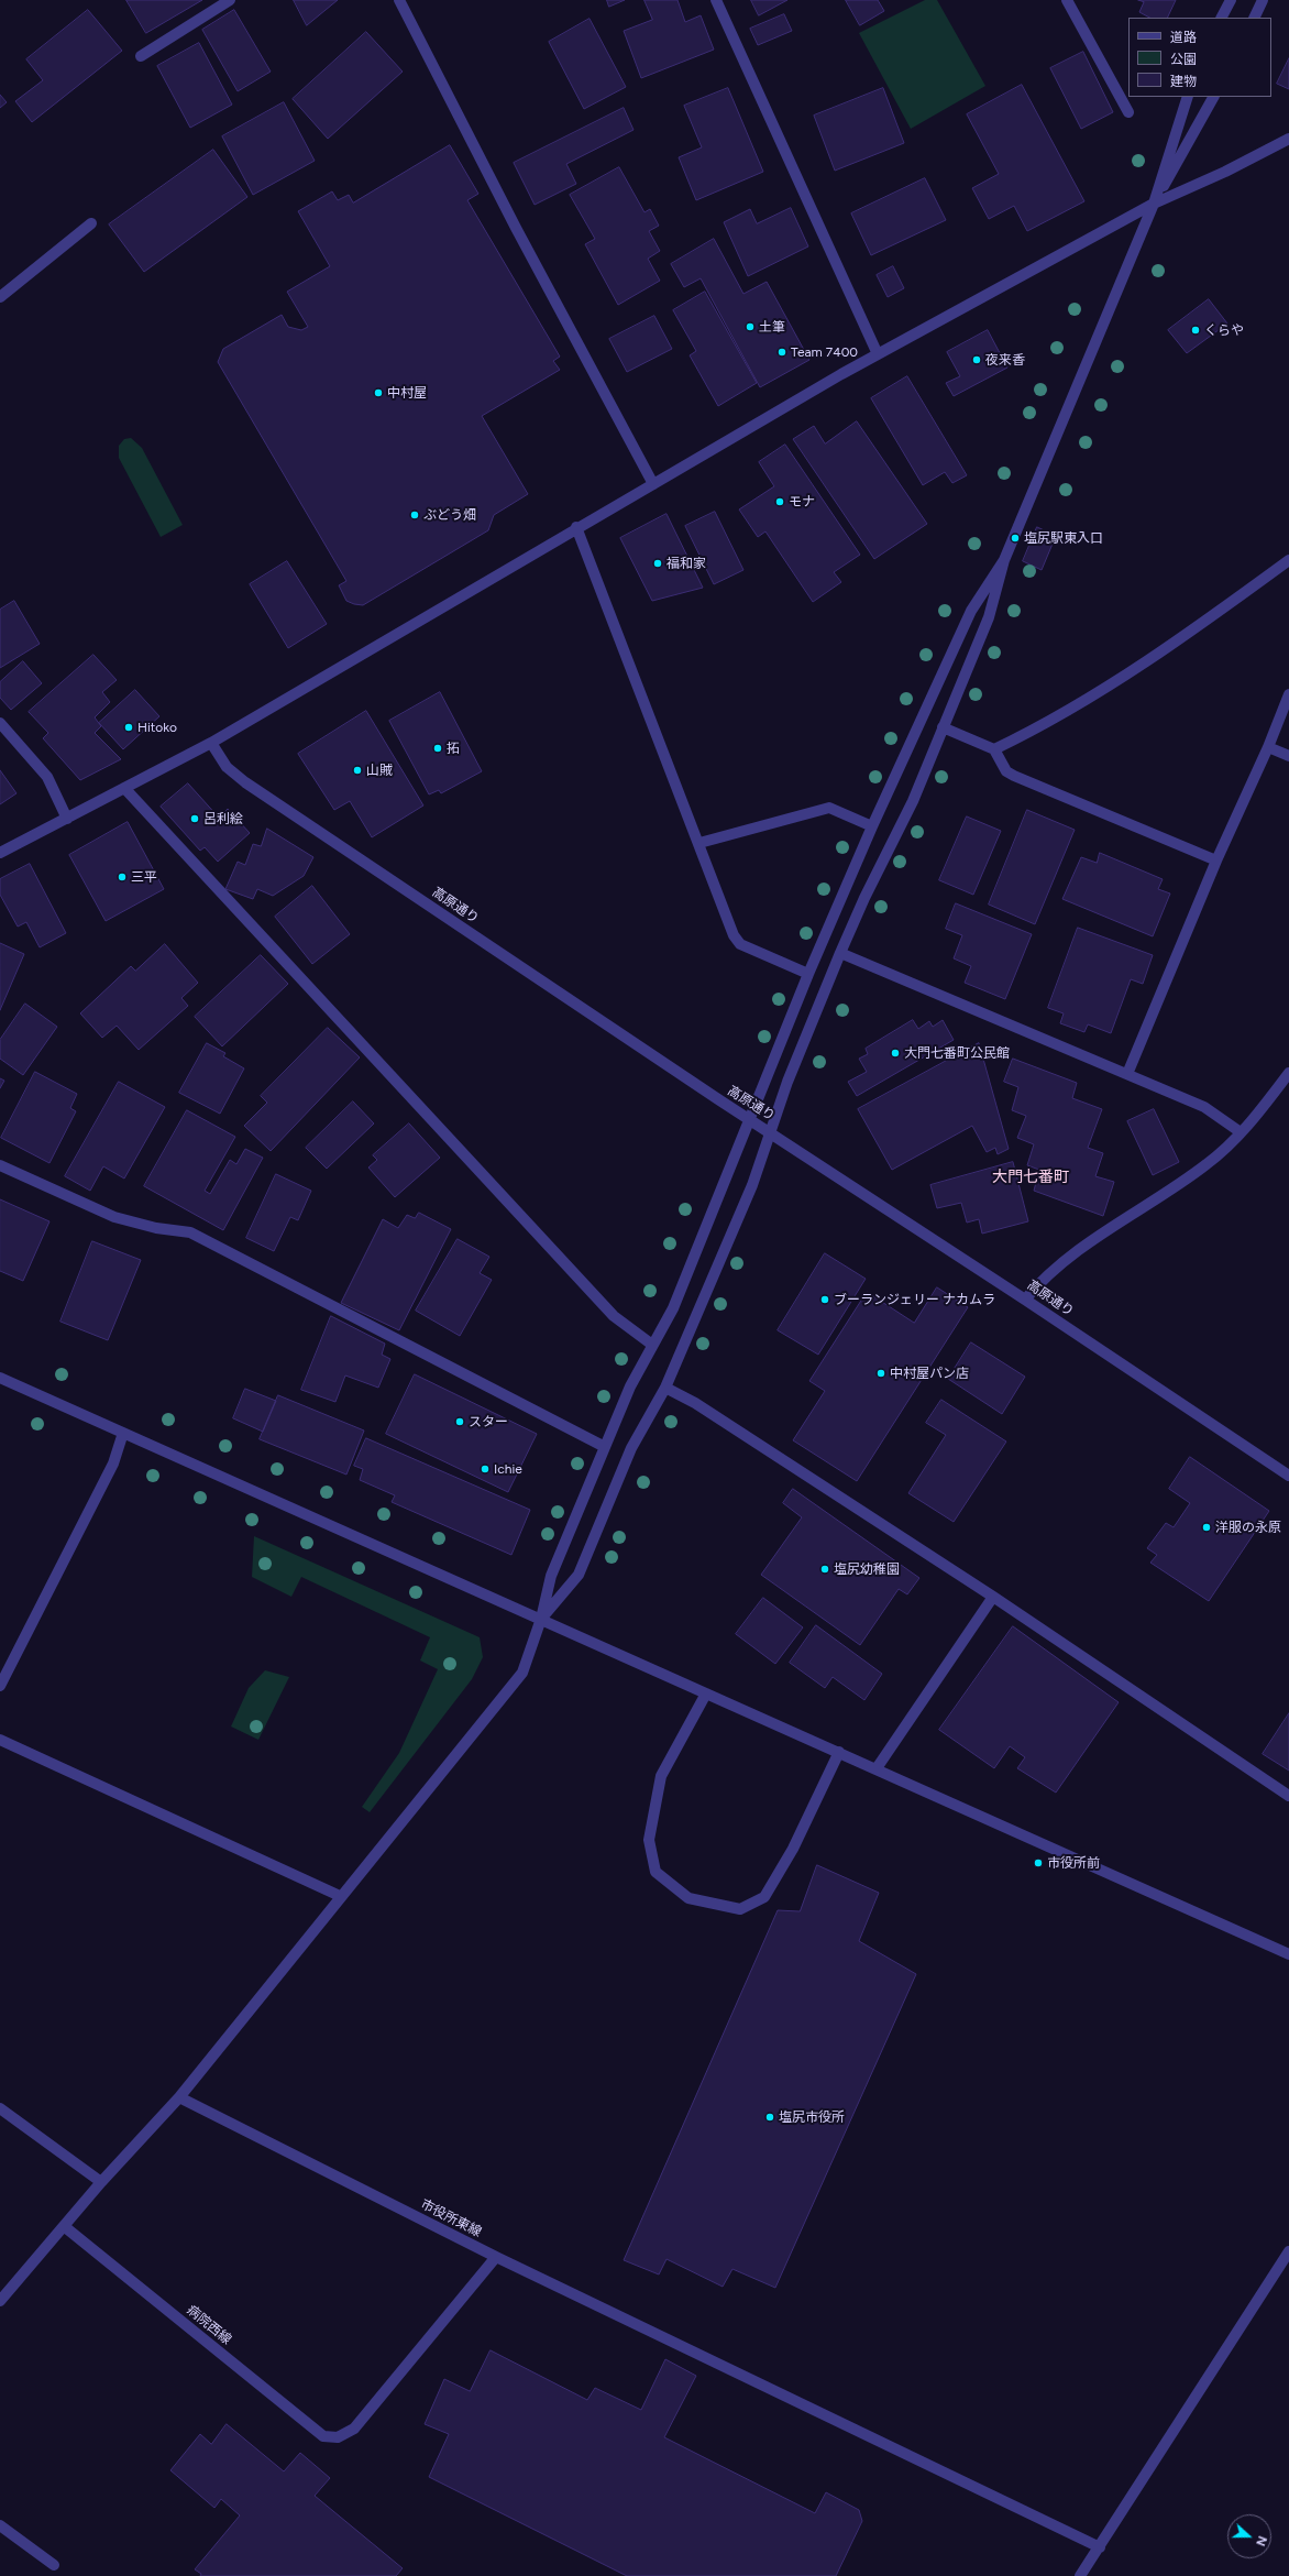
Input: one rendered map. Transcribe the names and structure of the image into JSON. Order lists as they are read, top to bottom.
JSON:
{
  "streets": {
    "street": ["高原通り", "市役所東線", "病院西線"]
  },
  "crossings": [
    ["市役所東線", "病院西線"]
  ],
  "districts": ["大門七番町"],
  "places": [
    "土筆",
    "くらや",
    "Team 7400",
    "夜来香",
    "中村屋",
    "モナ",
    "ぶどう畑",
    "塩尻駅東入口",
    "福和家",
    "Hitoko",
    "拓",
    "山賊",
    "呂利絵",
    "三平",
    "大門七番町公民館",
    "ブーランジェリー ナカムラ",
    "中村屋パン店",
    "スター",
    "Ichie",
    "洋服の永原",
    "塩尻幼稚園",
    "市役所前",
    "塩尻市役所"
  ],
  "legend": ["道路", "公園", "建物"],
  "north": "right"
}
